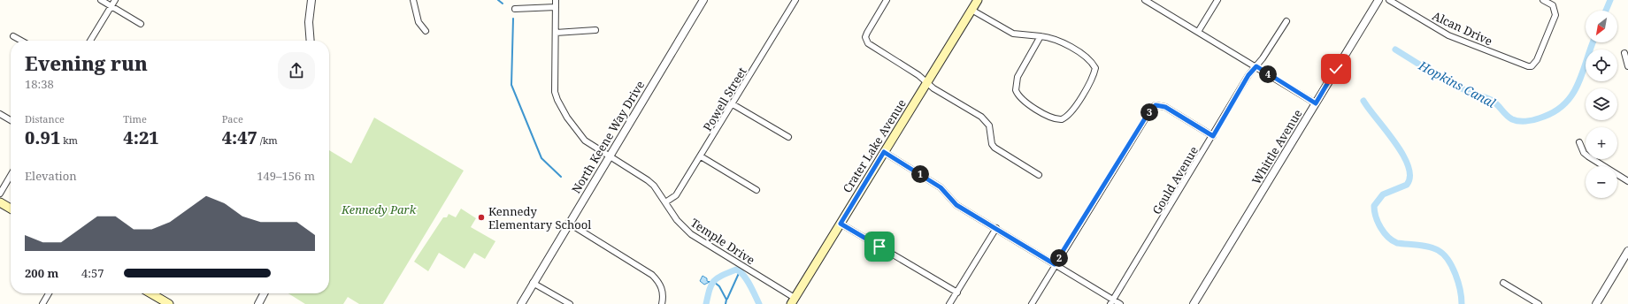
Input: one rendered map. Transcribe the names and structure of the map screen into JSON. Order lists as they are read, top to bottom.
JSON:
{
  "streets": {
    "main road": ["Crater Lake Avenue"],
    "street": [
      "Alcan Drive",
      "Powell Street",
      "North Keene Way Drive",
      "Whittle Avenue",
      "Gould Avenue",
      "Temple Drive"
    ]
  },
  "crossings": [
    ["Powell Street", "Temple Drive"],
    ["North Keene Way Drive", "Temple Drive"],
    ["Crater Lake Avenue", "Temple Drive"]
  ],
  "water": ["Hopkins Canal"],
  "parks": ["Kennedy Park"],
  "places": ["Kennedy Elementary School"],
  "north": "bottom left",
  "page": {
    "map_buttons": ["+", "−"],
    "heading": ["Evening run", "18:38"],
    "pins": [
      "4",
      "3",
      "1",
      "2"
    ],
    "stats": [
      ["Distance", "0.91 km"],
      ["Time", "4:21"],
      ["Pace", "4:47 /km"]
    ],
    "chart": ["Elevation", "149–156 m"],
    "list": [
      {
        "name": "200 m",
        "note": "4:57"
      }
    ]
  }
}
